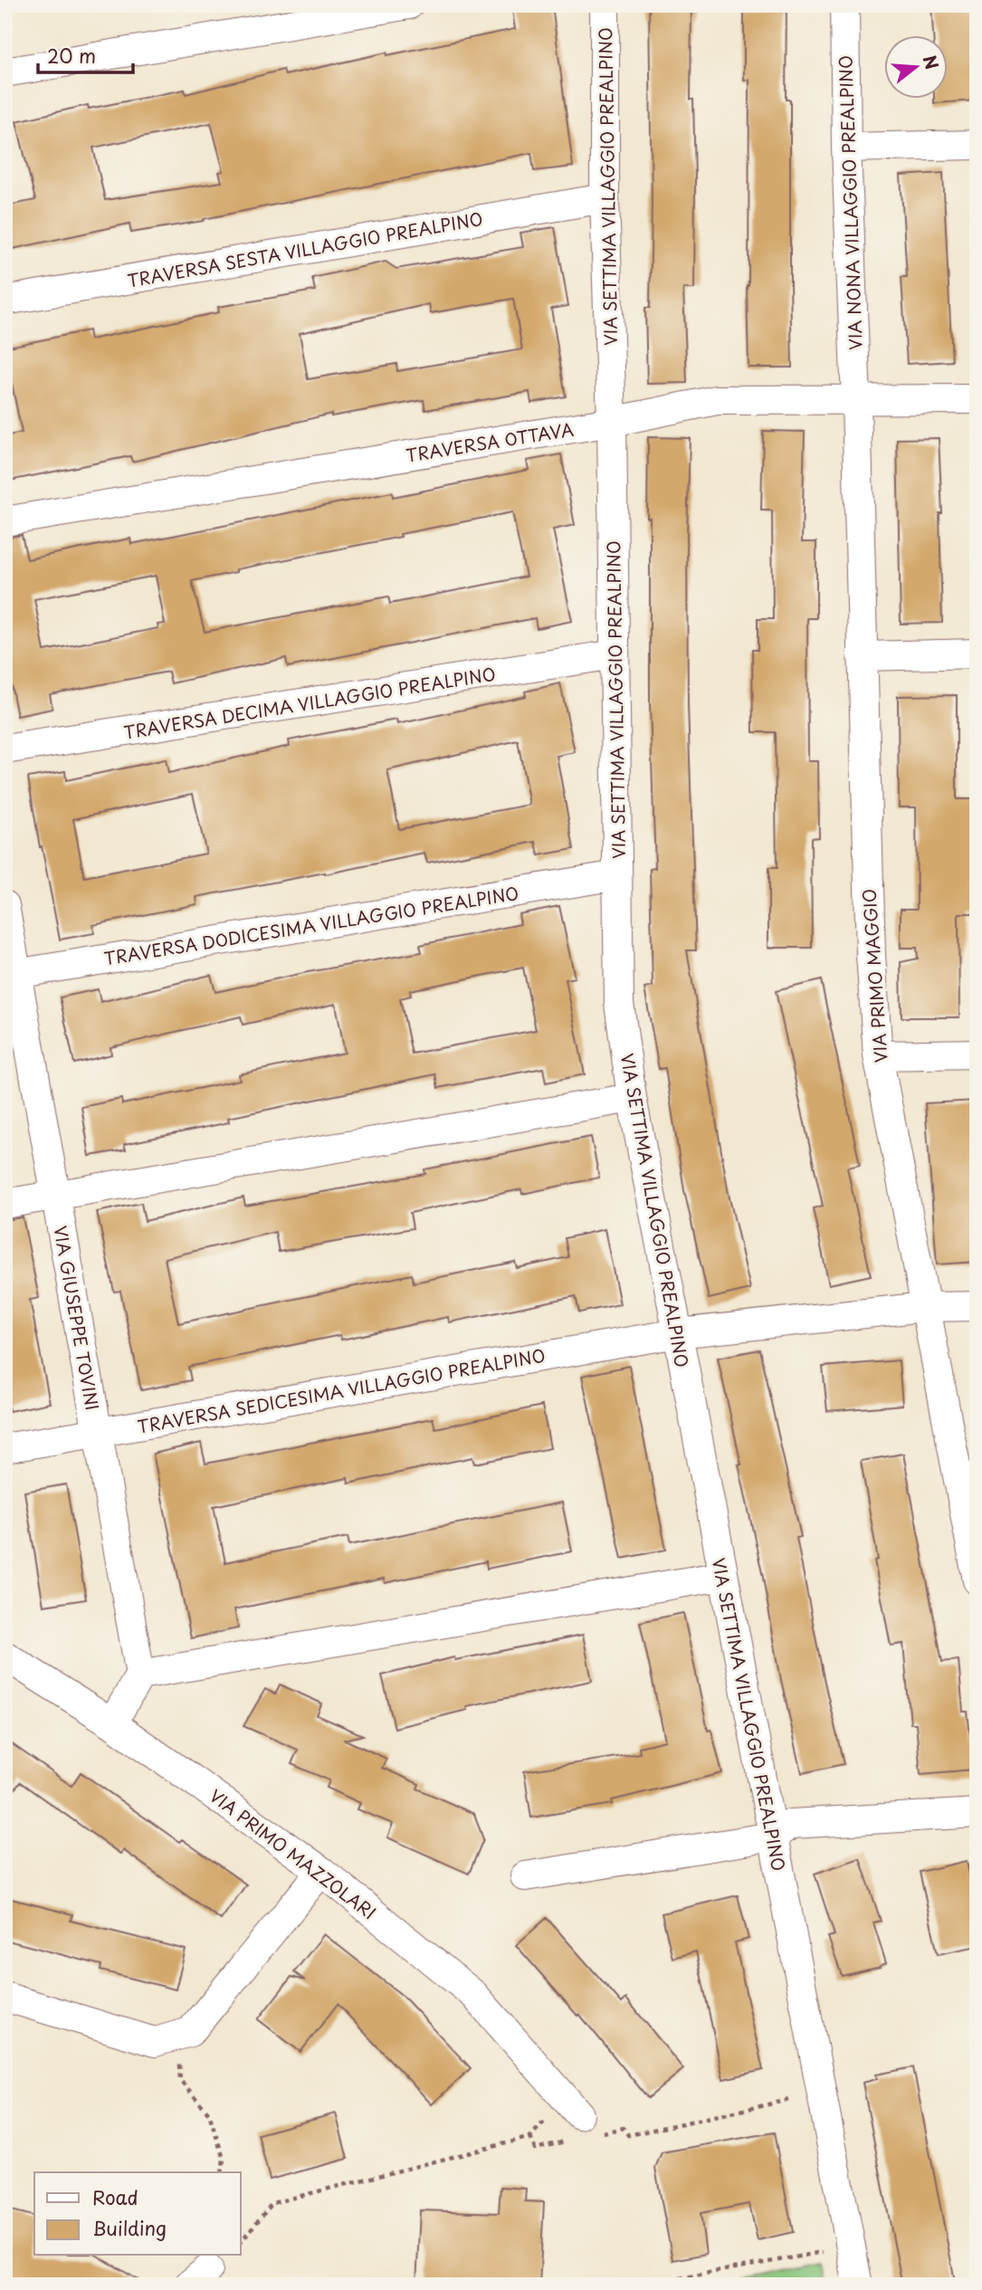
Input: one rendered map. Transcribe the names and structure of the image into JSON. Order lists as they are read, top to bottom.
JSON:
{
  "streets": {
    "street": [
      "VIA SETTIMA VILLAGGIO PREALPINO",
      "VIA NONA VILLAGGIO PREALPINO",
      "TRAVERSA SESTA VILLAGGIO PREALPINO",
      "TRAVERSA OTTAVA",
      "TRAVERSA DECIMA VILLAGGIO PREALPINO",
      "TRAVERSA DODICESIMA VILLAGGIO PREALPINO",
      "VIA PRIMO MAGGIO",
      "VIA GIUSEPPE TOVINI",
      "TRAVERSA SEDICESIMA VILLAGGIO PREALPINO",
      "VIA PRIMO MAZZOLARI"
    ]
  },
  "crossings": [
    ["VIA SETTIMA VILLAGGIO PREALPINO", "TRAVERSA SESTA VILLAGGIO PREALPINO"],
    ["VIA SETTIMA VILLAGGIO PREALPINO", "TRAVERSA OTTAVA"],
    ["VIA SETTIMA VILLAGGIO PREALPINO", "TRAVERSA DECIMA VILLAGGIO PREALPINO"],
    ["VIA SETTIMA VILLAGGIO PREALPINO", "TRAVERSA DODICESIMA VILLAGGIO PREALPINO"],
    ["VIA SETTIMA VILLAGGIO PREALPINO", "TRAVERSA SEDICESIMA VILLAGGIO PREALPINO"],
    ["VIA NONA VILLAGGIO PREALPINO", "TRAVERSA OTTAVA"],
    ["VIA NONA VILLAGGIO PREALPINO", "VIA PRIMO MAGGIO"],
    ["TRAVERSA OTTAVA", "VIA PRIMO MAGGIO"],
    ["TRAVERSA DODICESIMA VILLAGGIO PREALPINO", "VIA GIUSEPPE TOVINI"],
    ["VIA PRIMO MAGGIO", "TRAVERSA SEDICESIMA VILLAGGIO PREALPINO"],
    ["VIA GIUSEPPE TOVINI", "TRAVERSA SEDICESIMA VILLAGGIO PREALPINO"]
  ],
  "legend": ["Road", "Building"],
  "scale_bar": "20 m",
  "north": "right"
}
